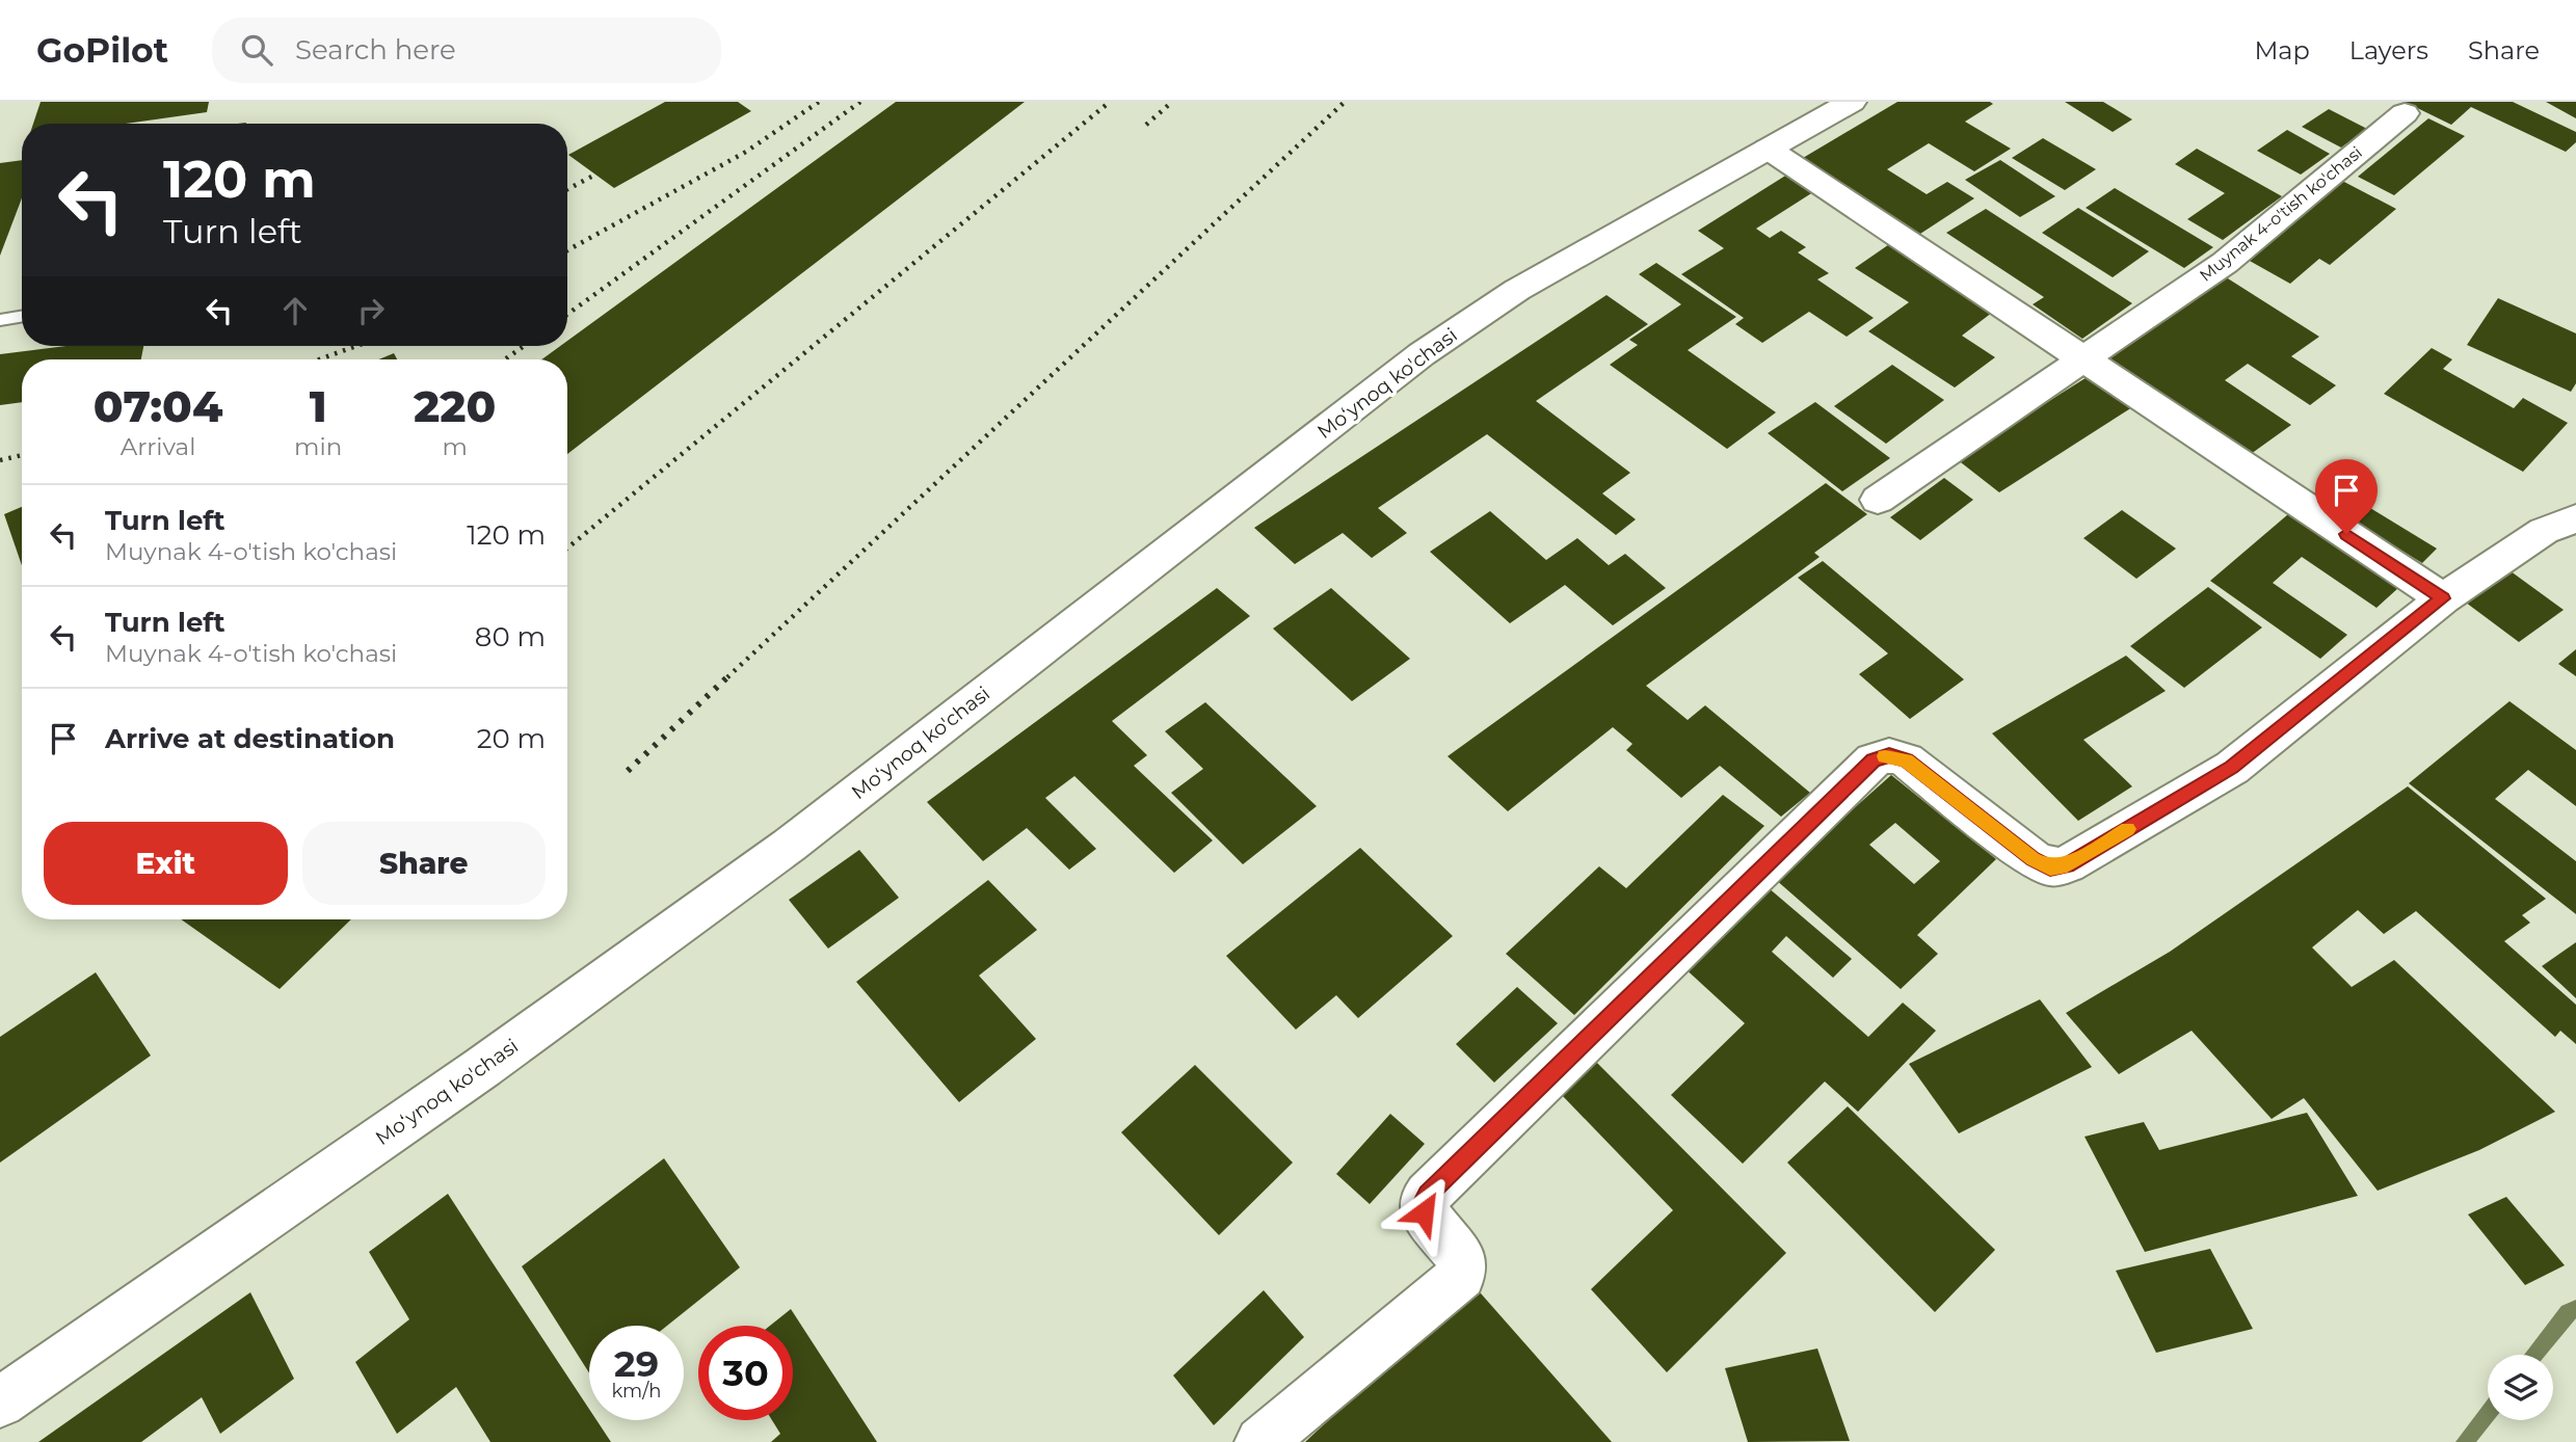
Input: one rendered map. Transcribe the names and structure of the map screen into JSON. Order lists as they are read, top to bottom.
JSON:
{
  "streets": {
    "street": ["Muynak 4-o'tish ko'chasi", "Moʻynoq ko'chasi"]
  },
  "page": {
    "header": "GoPilot",
    "search": "Search here",
    "nav": ["Map", "Layers", "Share"],
    "turn": ["120 m", "Turn left"],
    "eta": [
      "07:04",
      "Arrival",
      "1",
      "min",
      "220",
      "m"
    ],
    "list": [
      {
        "name": "Turn left",
        "note": "Muynak 4-o'tish ko'chasi",
        "value": "120 m"
      },
      {
        "name": "Turn left",
        "note": "Muynak 4-o'tish ko'chasi",
        "value": "80 m"
      },
      {
        "name": "Arrive at destination",
        "value": "20 m"
      }
    ],
    "buttons": ["Exit", "Share"],
    "speed": "29 km/h",
    "limit": "30"
  }
}
